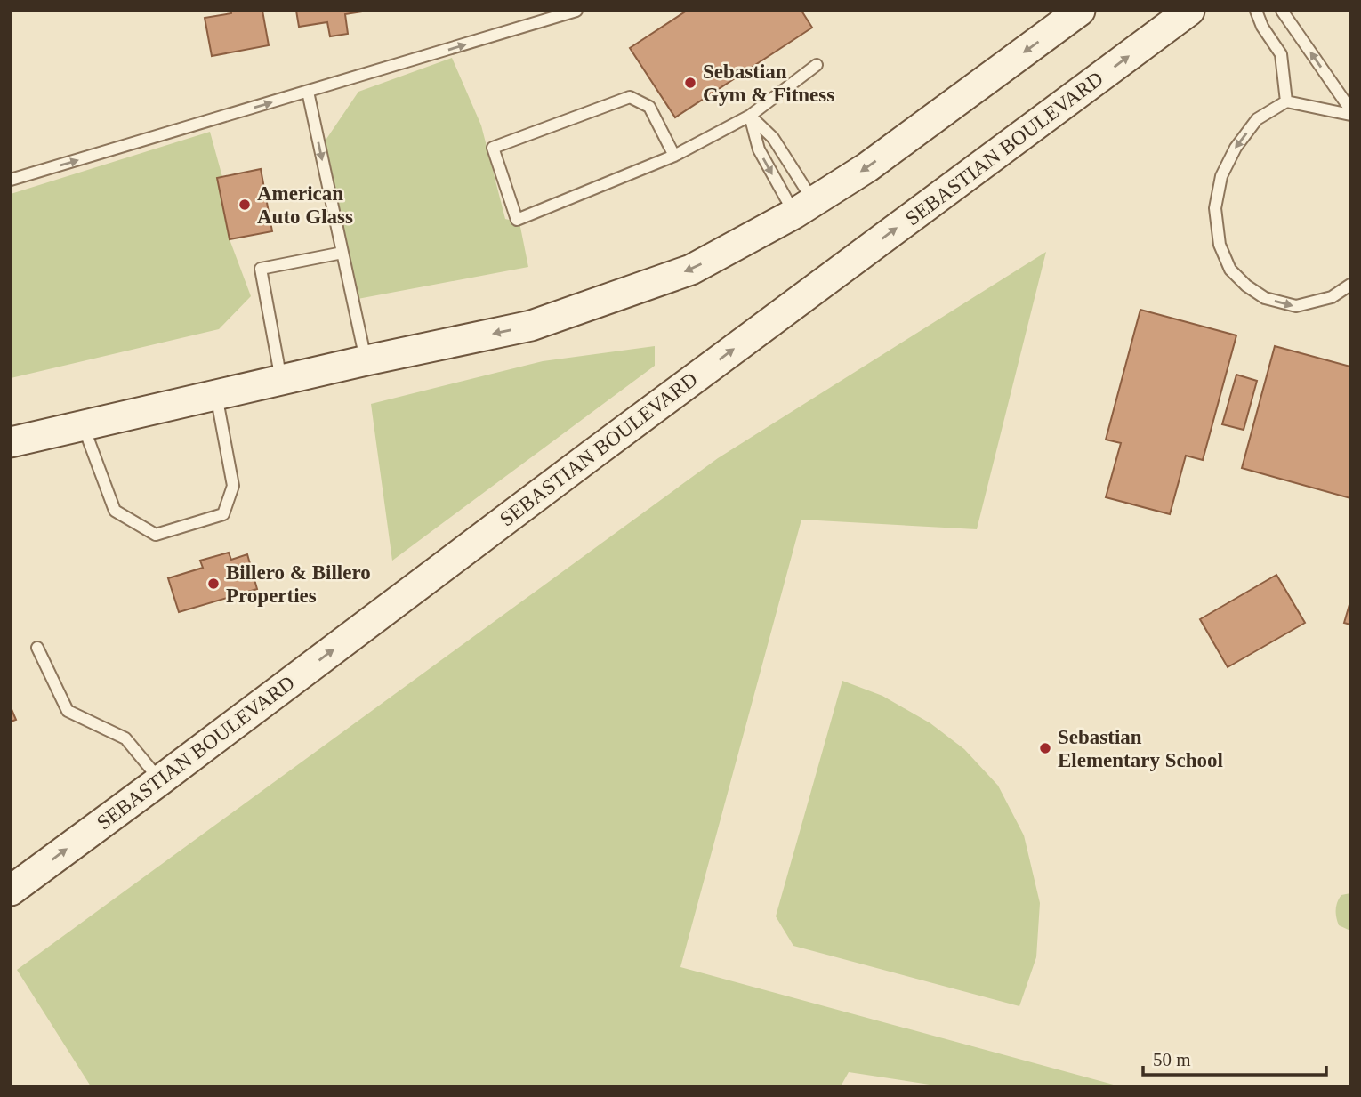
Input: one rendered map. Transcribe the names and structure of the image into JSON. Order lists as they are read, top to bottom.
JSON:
{
  "streets": {
    "main road": ["SEBASTIAN BOULEVARD"]
  },
  "places": [
    "Sebastian Gym & Fitness",
    "American Auto Glass",
    "Billero & Billero Properties",
    "Sebastian Elementary School"
  ],
  "scale_bar": "50 m"
}
